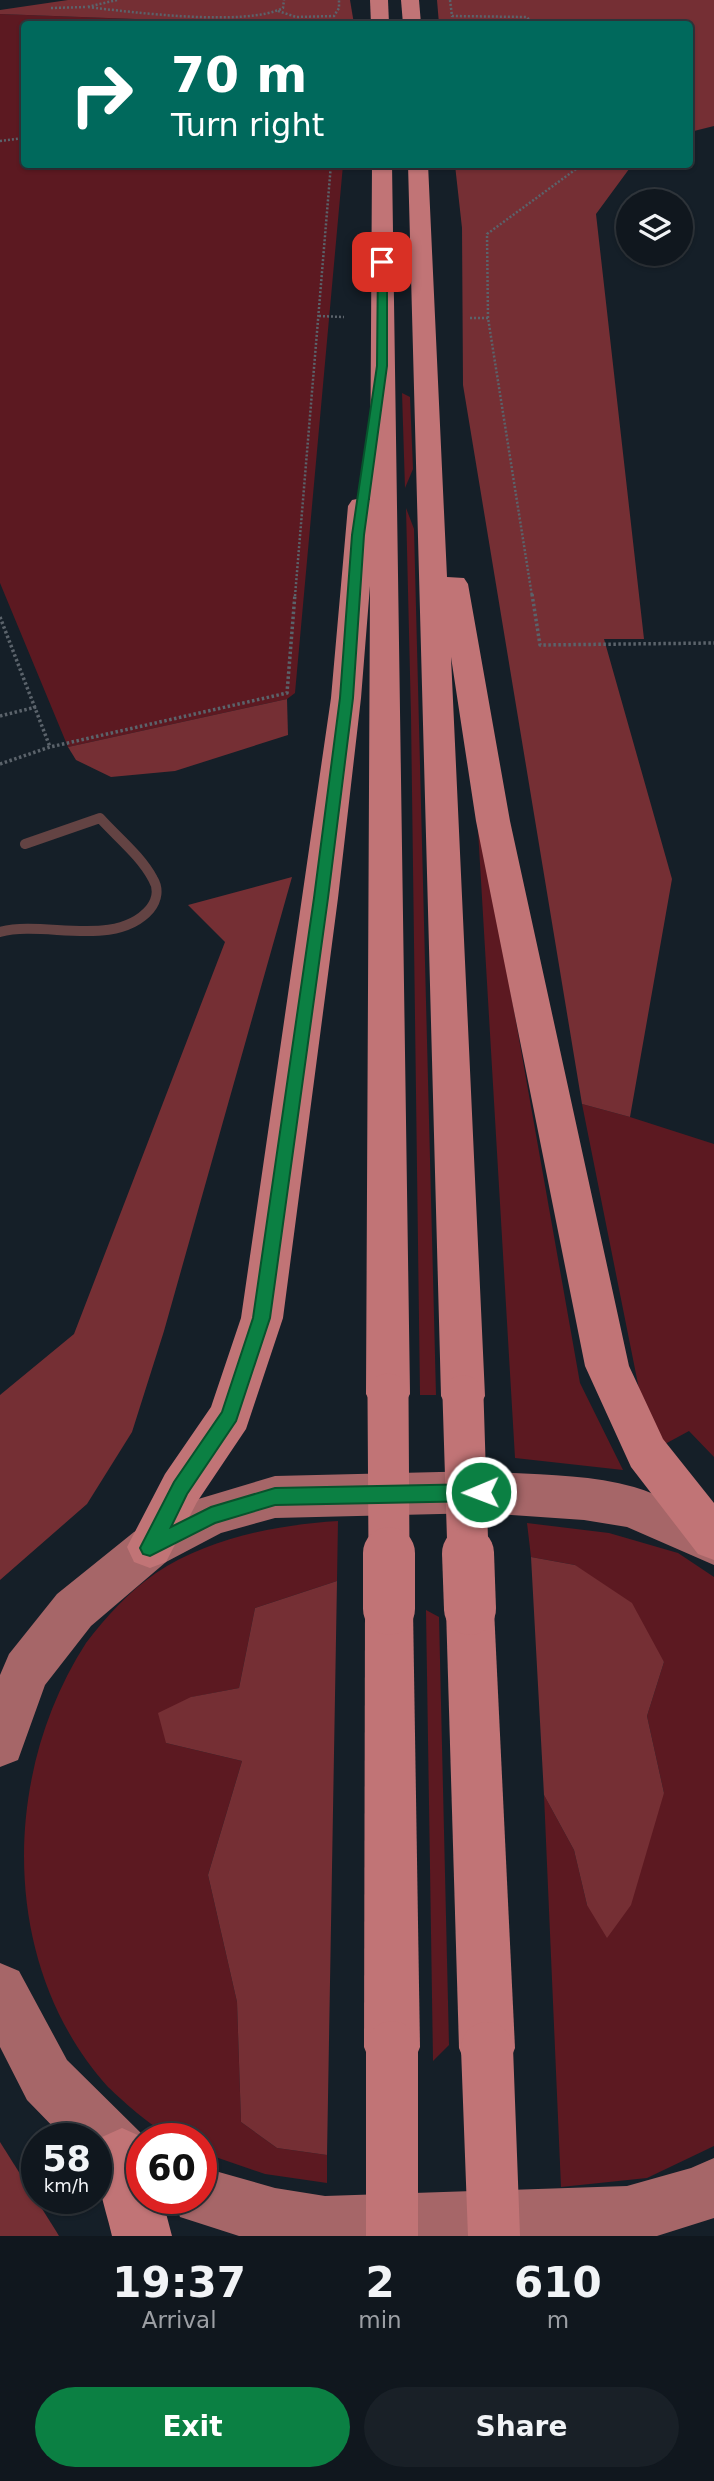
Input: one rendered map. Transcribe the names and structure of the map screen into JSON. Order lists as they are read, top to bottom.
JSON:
{
  "page": {
    "turn": ["70 m", "Turn right"],
    "speed": "58 km/h",
    "limit": "60",
    "eta": [
      "19:37",
      "Arrival",
      "2",
      "min",
      "610",
      "m"
    ],
    "buttons": ["Exit", "Share"]
  }
}
